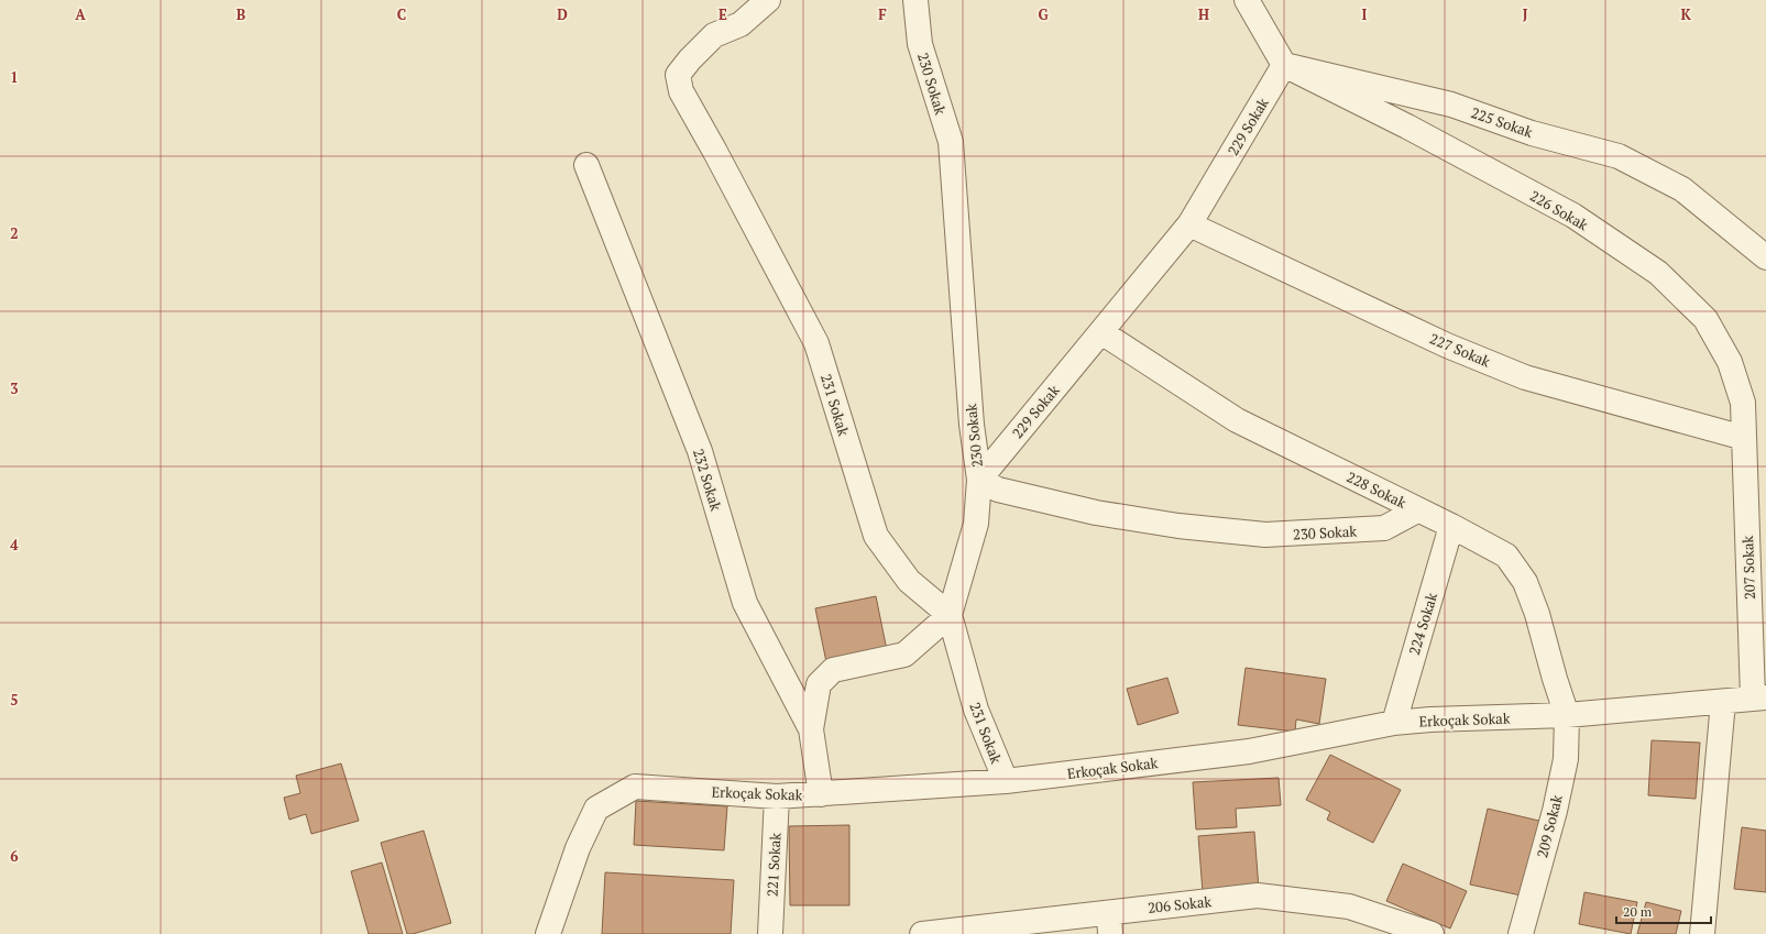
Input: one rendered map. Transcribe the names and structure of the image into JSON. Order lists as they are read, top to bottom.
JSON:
{
  "streets": {
    "street": [
      "230 Sokak",
      "225 Sokak",
      "229 Sokak",
      "226 Sokak",
      "227 Sokak",
      "231 Sokak",
      "232 Sokak",
      "228 Sokak",
      "207 Sokak",
      "224 Sokak",
      "Erkoçak Sokak",
      "209 Sokak",
      "221 Sokak",
      "206 Sokak"
    ]
  },
  "crossings": [
    ["230 Sokak", "229 Sokak"],
    ["230 Sokak", "228 Sokak"],
    ["225 Sokak", "229 Sokak"],
    ["225 Sokak", "226 Sokak"],
    ["229 Sokak", "226 Sokak"],
    ["229 Sokak", "227 Sokak"],
    ["229 Sokak", "228 Sokak"],
    ["226 Sokak", "227 Sokak"],
    ["226 Sokak", "207 Sokak"],
    ["227 Sokak", "207 Sokak"],
    ["231 Sokak", "Erkoçak Sokak"],
    ["232 Sokak", "Erkoçak Sokak"],
    ["228 Sokak", "224 Sokak"],
    ["228 Sokak", "Erkoçak Sokak"],
    ["228 Sokak", "209 Sokak"],
    ["207 Sokak", "Erkoçak Sokak"],
    ["224 Sokak", "Erkoçak Sokak"],
    ["Erkoçak Sokak", "209 Sokak"],
    ["Erkoçak Sokak", "221 Sokak"]
  ],
  "scale_bar": "20 m",
  "grid": {
    "columns": [
      "A",
      "B",
      "C",
      "D",
      "E",
      "F",
      "G",
      "H",
      "I",
      "J",
      "K"
    ],
    "rows": [
      "1",
      "2",
      "3",
      "4",
      "5",
      "6"
    ]
  }
}
